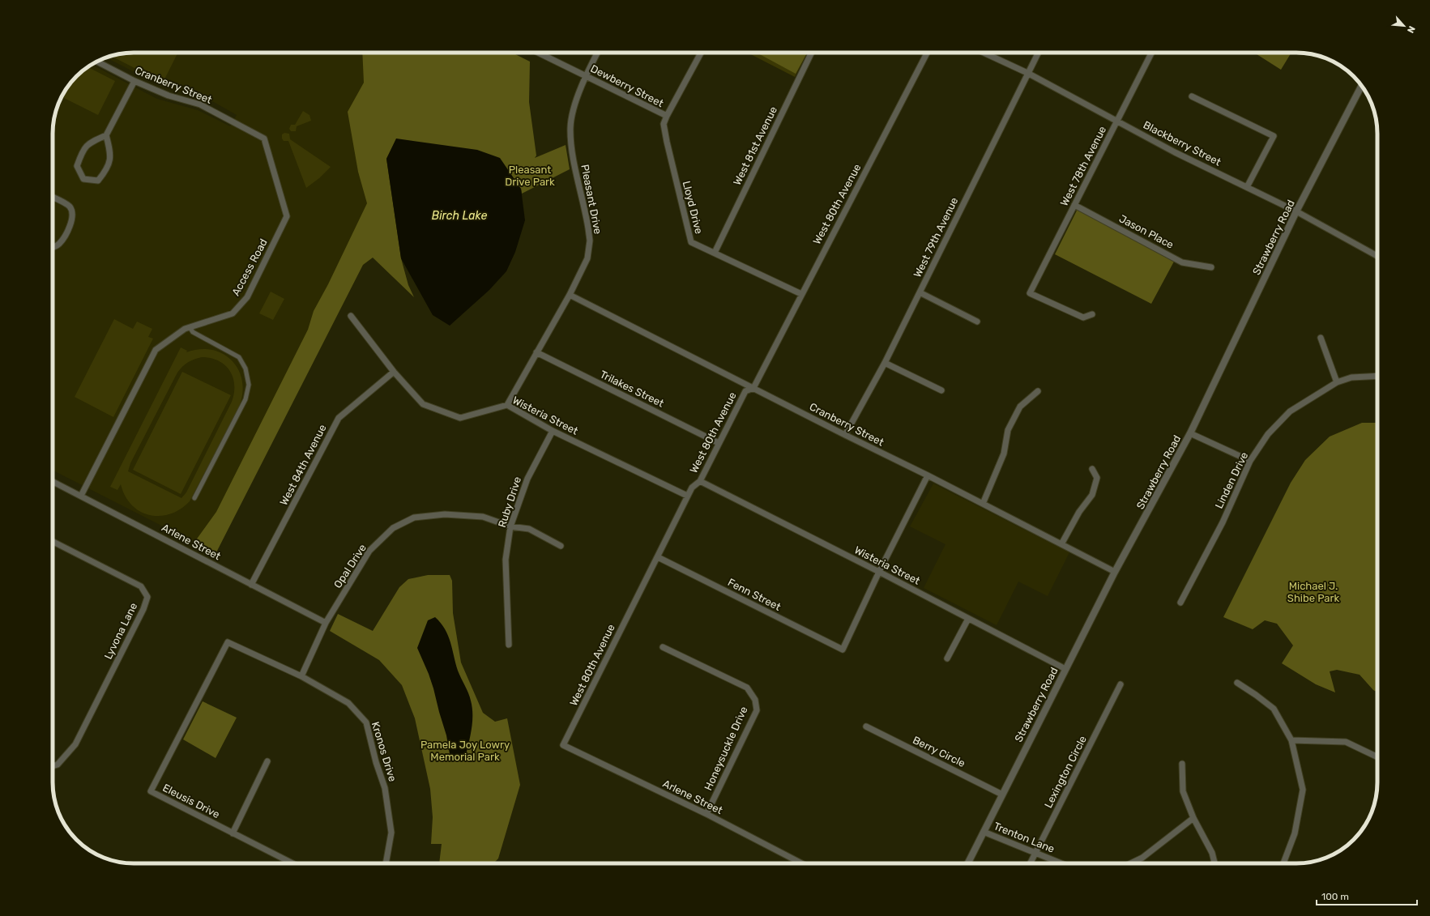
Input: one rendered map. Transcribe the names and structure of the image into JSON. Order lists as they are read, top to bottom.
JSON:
{
  "streets": {
    "street": [
      "Cranberry Street",
      "Dewberry Street",
      "Blackberry Street",
      "West 81st Avenue",
      "West 78th Avenue",
      "Pleasant Drive",
      "West 80th Avenue",
      "Lloyd Drive",
      "Jason Place",
      "West 79th Avenue",
      "Strawberry Road",
      "Access Road",
      "Trilakes Street",
      "Wisteria Street",
      "West 84th Avenue",
      "Linden Drive",
      "Ruby Drive",
      "Arlene Street",
      "Opal Drive",
      "Fenn Street",
      "Lyvona Lane",
      "Honeysuckle Drive",
      "Kronos Drive",
      "Berry Circle",
      "Lexington Circle",
      "Eleusis Drive",
      "Trenton Lane"
    ]
  },
  "crossings": [
    ["Cranberry Street", "Pleasant Drive"],
    ["Cranberry Street", "West 80th Avenue"],
    ["Cranberry Street", "West 79th Avenue"],
    ["Cranberry Street", "Strawberry Road"],
    ["Cranberry Street", "Access Road"],
    ["Dewberry Street", "Pleasant Drive"],
    ["Dewberry Street", "Lloyd Drive"],
    ["Blackberry Street", "West 78th Avenue"],
    ["Blackberry Street", "West 79th Avenue"],
    ["Blackberry Street", "Strawberry Road"],
    ["West 81st Avenue", "Lloyd Drive"],
    ["West 78th Avenue", "Jason Place"],
    ["Pleasant Drive", "Trilakes Street"],
    ["Pleasant Drive", "Wisteria Street"],
    ["West 80th Avenue", "Lloyd Drive"],
    ["West 80th Avenue", "Trilakes Street"],
    ["West 80th Avenue", "Wisteria Street"],
    ["West 80th Avenue", "Arlene Street"],
    ["West 80th Avenue", "Fenn Street"],
    ["Strawberry Road", "Wisteria Street"],
    ["Strawberry Road", "Berry Circle"],
    ["Strawberry Road", "Trenton Lane"],
    ["Access Road", "Arlene Street"],
    ["Wisteria Street", "West 84th Avenue"],
    ["Wisteria Street", "Ruby Drive"],
    ["Wisteria Street", "Fenn Street"],
    ["West 84th Avenue", "Arlene Street"],
    ["Ruby Drive", "Opal Drive"],
    ["Arlene Street", "Opal Drive"],
    ["Arlene Street", "Honeysuckle Drive"],
    ["Opal Drive", "Kronos Drive"],
    ["Kronos Drive", "Eleusis Drive"],
    ["Lexington Circle", "Trenton Lane"]
  ],
  "water": ["Birch Lake"],
  "parks": ["Pleasant Drive Park", "Michael J. Shibe Park", "Pamela Joy Lowry Memorial Park"],
  "scale_bar": "100 m",
  "north": "bottom right"
}
